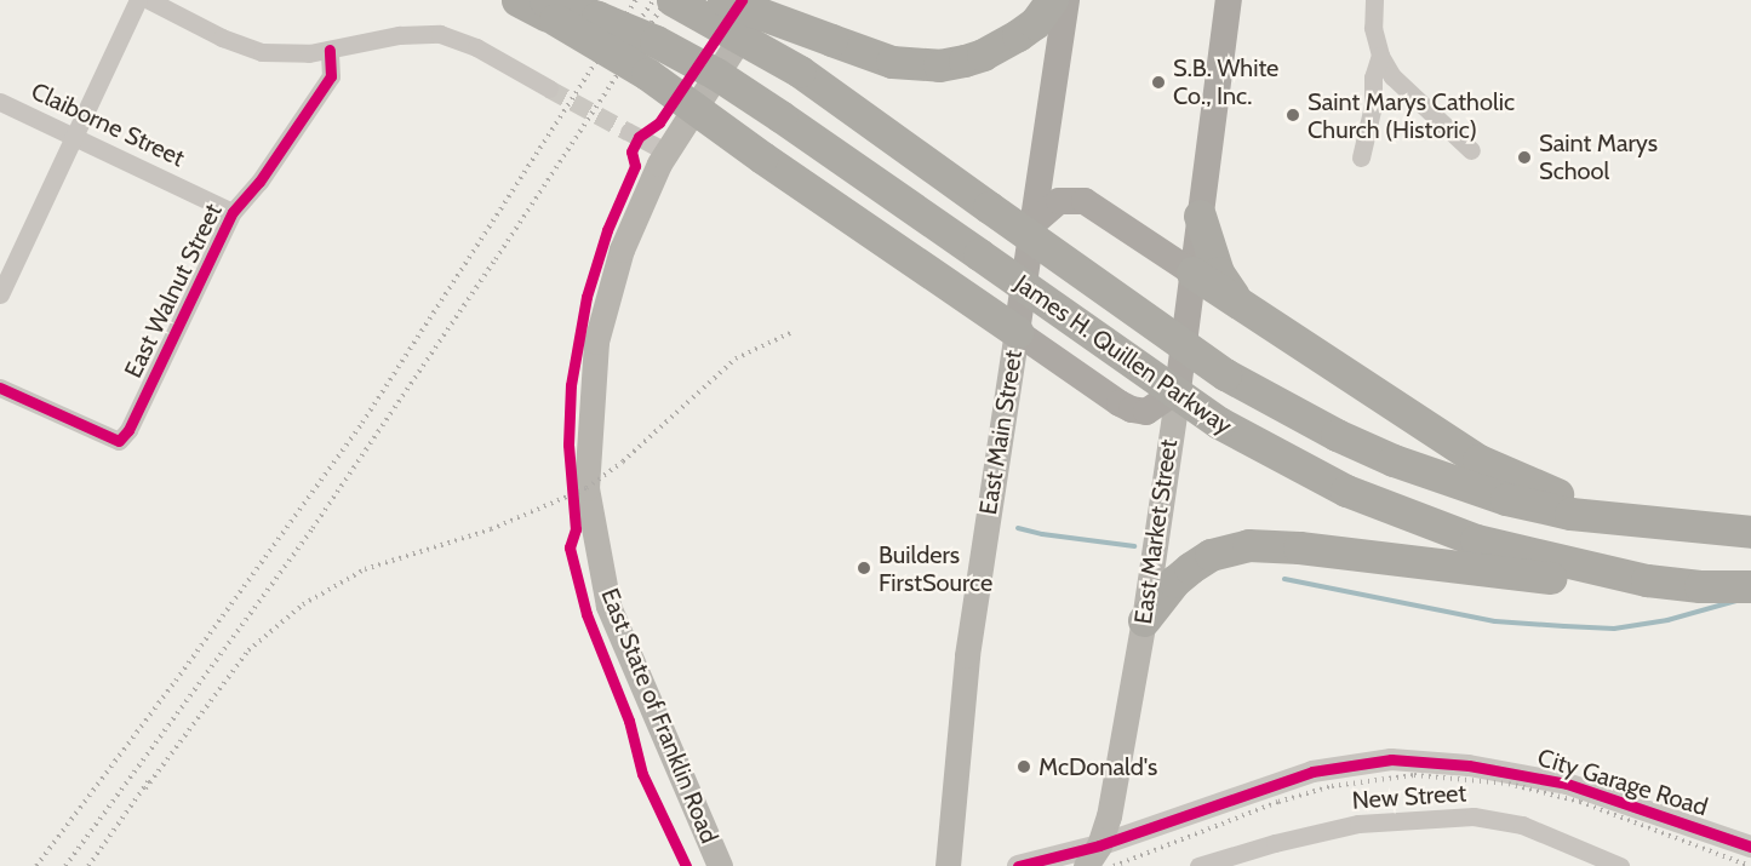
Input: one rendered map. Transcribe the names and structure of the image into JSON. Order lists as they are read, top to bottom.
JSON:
{
  "streets": {
    "highway": ["James H. Quillen Parkway"],
    "main road": ["East Main Street", "East Market Street", "East State of Franklin Road"],
    "street": [
      "Claiborne Street",
      "East Walnut Street",
      "City Garage Road",
      "New Street"
    ]
  },
  "crossings": [
    ["Claiborne Street", "East Walnut Street"],
    ["East Market Street", "City Garage Road"]
  ],
  "places": [
    "S.B. White Co., Inc.",
    "Saint Marys Catholic Church (Historic)",
    "Saint Marys School",
    "Builders FirstSource",
    "McDonald's"
  ]
}
